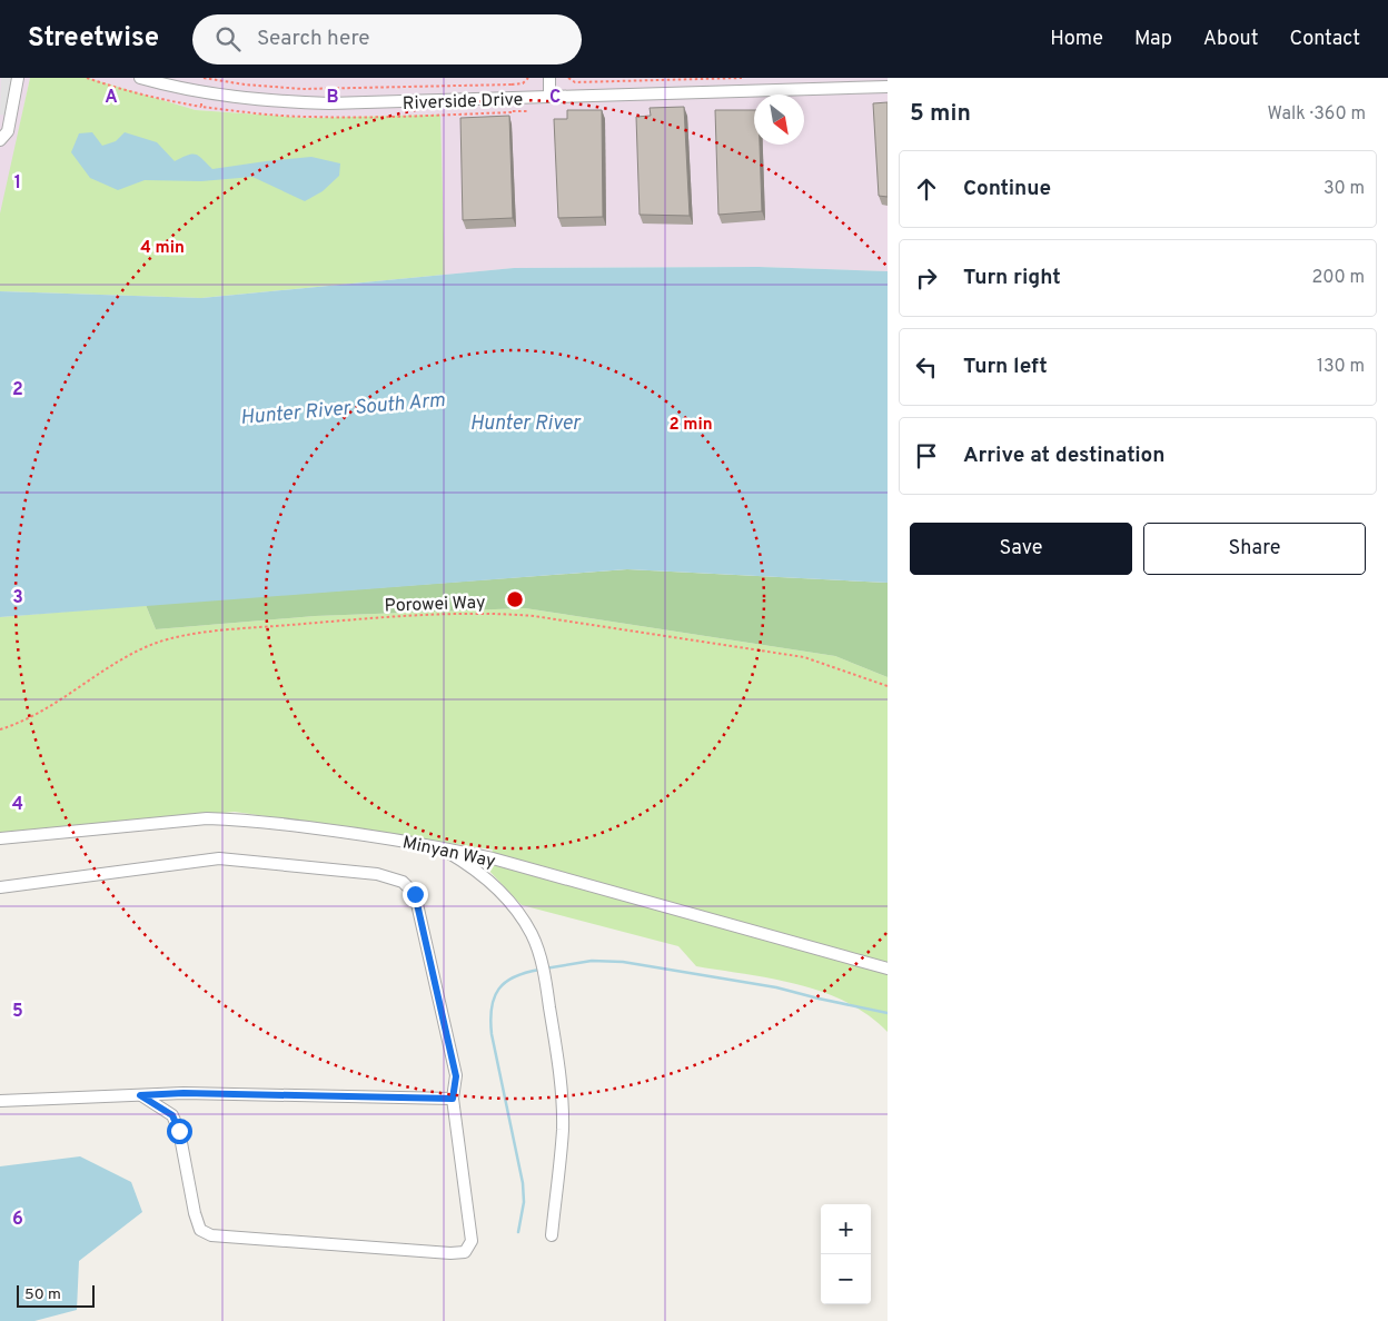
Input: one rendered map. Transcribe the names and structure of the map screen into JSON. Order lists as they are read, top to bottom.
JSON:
{
  "streets": {
    "street": ["Riverside Drive", "Minyan Way"],
    "path": ["Porowei Way"]
  },
  "water": ["Hunter River South Arm", "Hunter River"],
  "scale_bar": "50 m",
  "north": "bottom right",
  "page": {
    "header": "Streetwise",
    "search": "Search here",
    "nav": [
      "Home",
      "Map",
      "About",
      "Contact"
    ],
    "heading": ["5 min", "Walk · 360 m"],
    "list": [
      ["Continue", "30 m"],
      ["Turn right", "200 m"],
      ["Turn left", "130 m"],
      "Arrive at destination"
    ],
    "buttons": ["Save", "Share"],
    "map_buttons": ["+", "−"],
    "scale": "50 m"
  },
  "grid": {
    "columns": ["A", "B", "C"],
    "rows": [
      "1",
      "2",
      "3",
      "4",
      "5",
      "6"
    ]
  },
  "rings": ["4 min", "2 min"]
}
